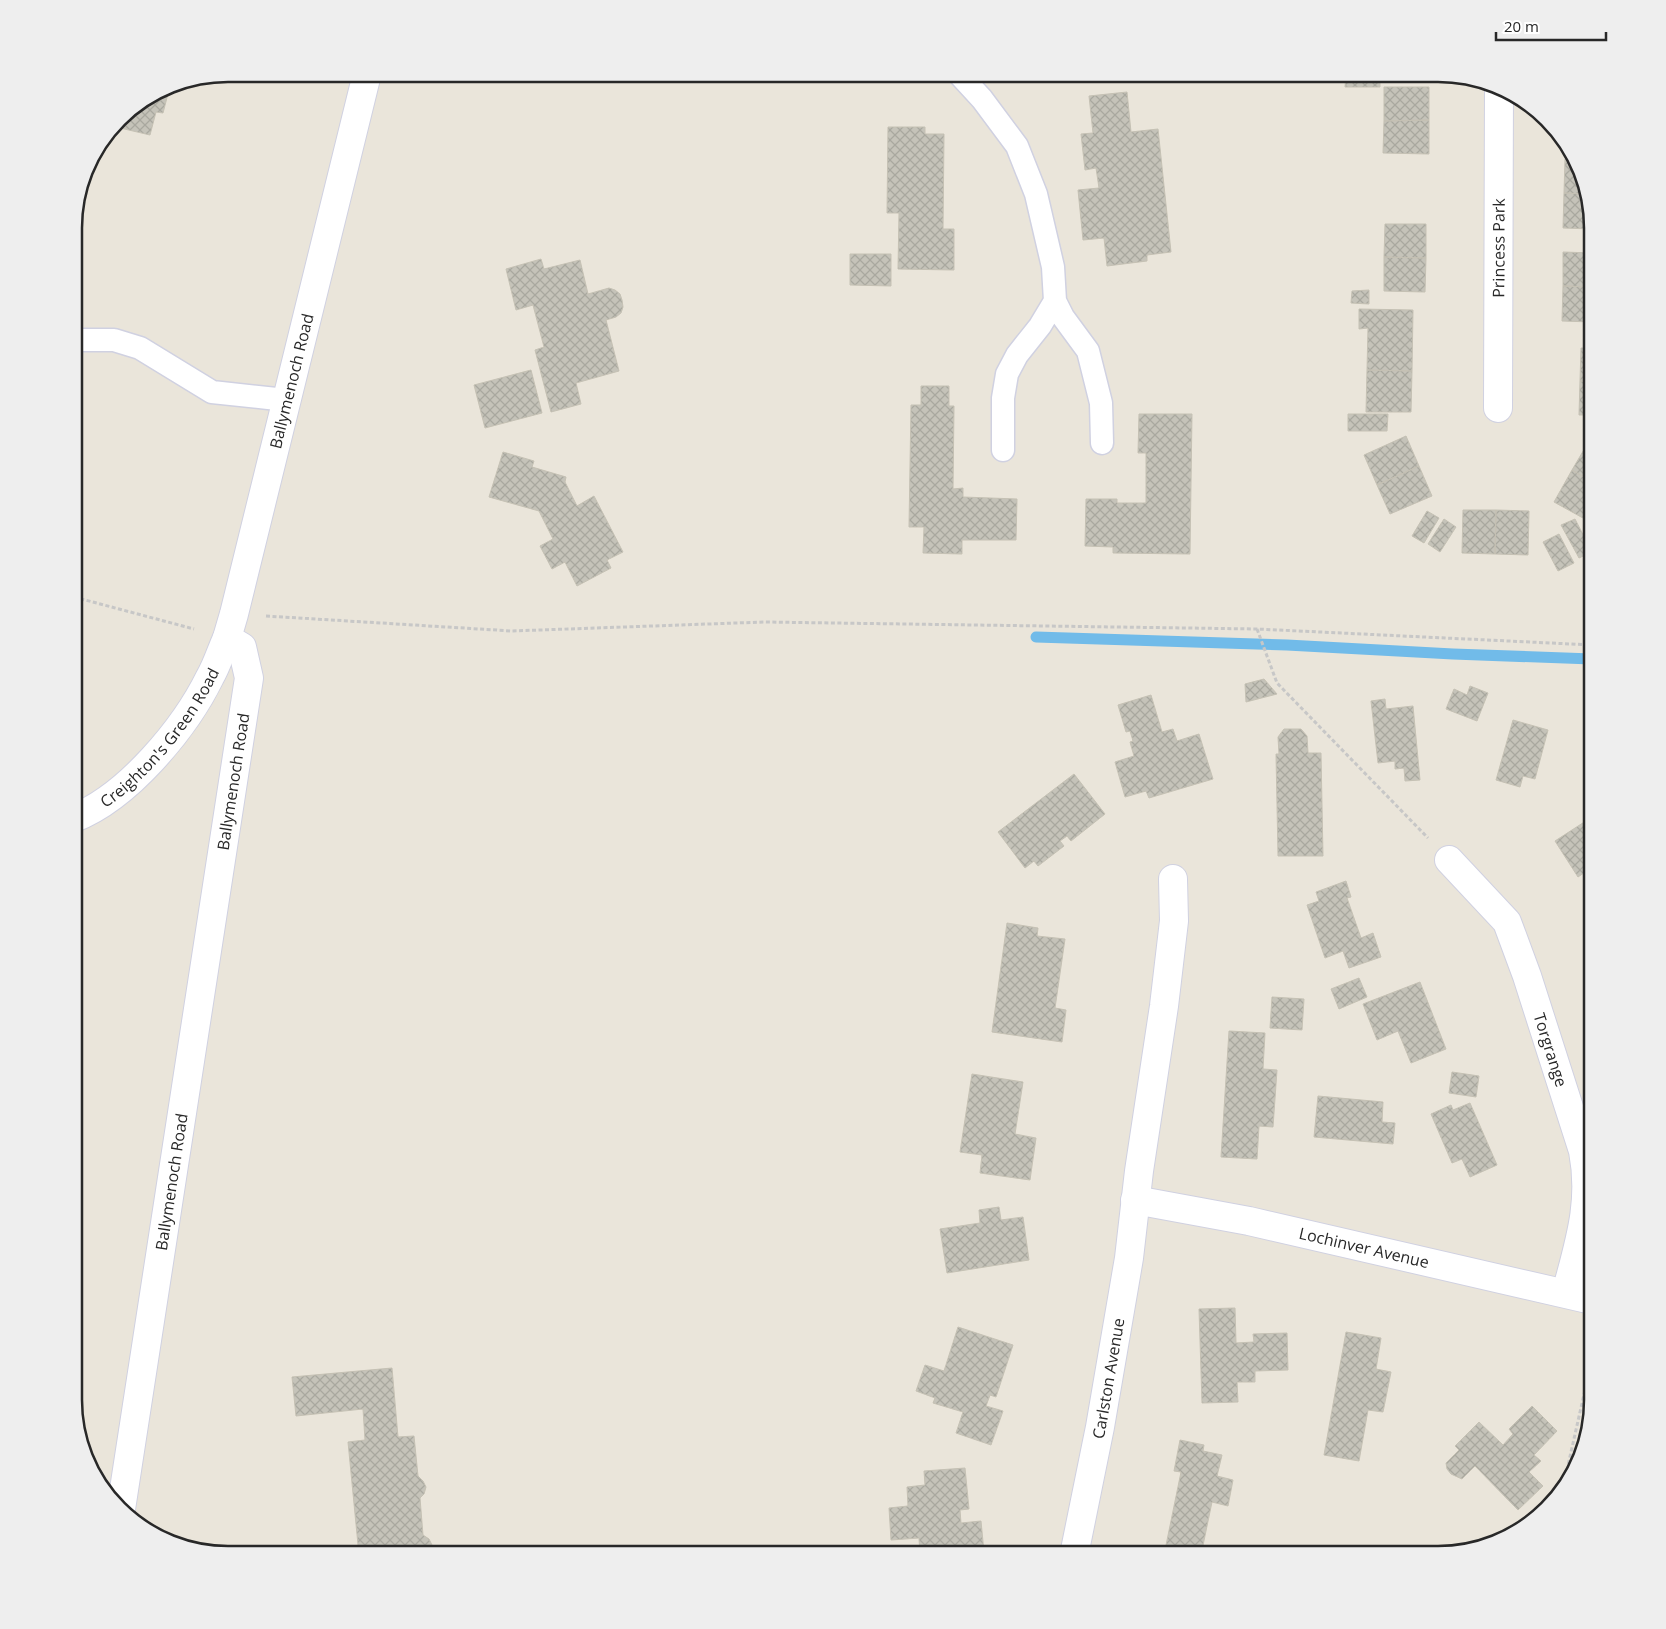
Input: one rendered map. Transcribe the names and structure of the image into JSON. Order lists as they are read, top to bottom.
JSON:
{
  "streets": {
    "street": [
      "Princess Park",
      "Ballymenoch Road",
      "Creighton's Green Road",
      "Torgrange",
      "Lochinver Avenue",
      "Carlston Avenue"
    ]
  },
  "crossings": [
    ["Ballymenoch Road", "Creighton's Green Road"],
    ["Torgrange", "Lochinver Avenue"],
    ["Lochinver Avenue", "Carlston Avenue"]
  ],
  "scale_bar": "20 m"
}
